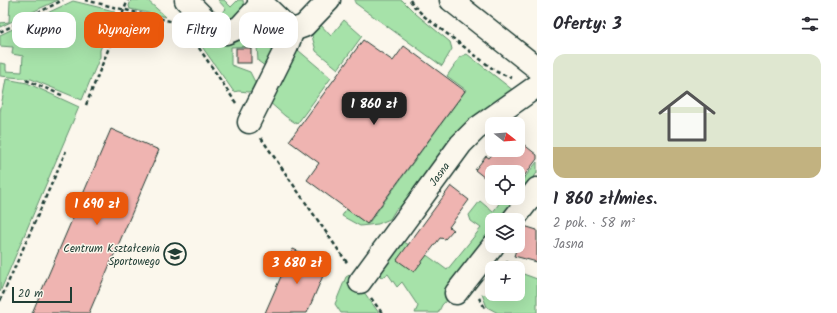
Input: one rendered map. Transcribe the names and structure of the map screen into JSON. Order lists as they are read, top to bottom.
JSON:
{
  "streets": {
    "street": ["Jasna"]
  },
  "places": {
    "school or university": ["Centrum Kształcenia Sportowego"]
  },
  "scale_bar": "20 m",
  "north": "right",
  "page": {
    "heading": "Oferty: 3",
    "chip": [
      "Kupno",
      "Wynajem",
      "Filtry",
      "Nowe"
    ],
    "list": [
      {
        "name": "1 860 zł/mies.",
        "note": "2 pok. · 58 m² · Jasna"
      }
    ],
    "price": ["1 860 zł", "1 690 zł", "3 680 zł"],
    "map_buttons": "+",
    "scale": "20 m"
  }
}
